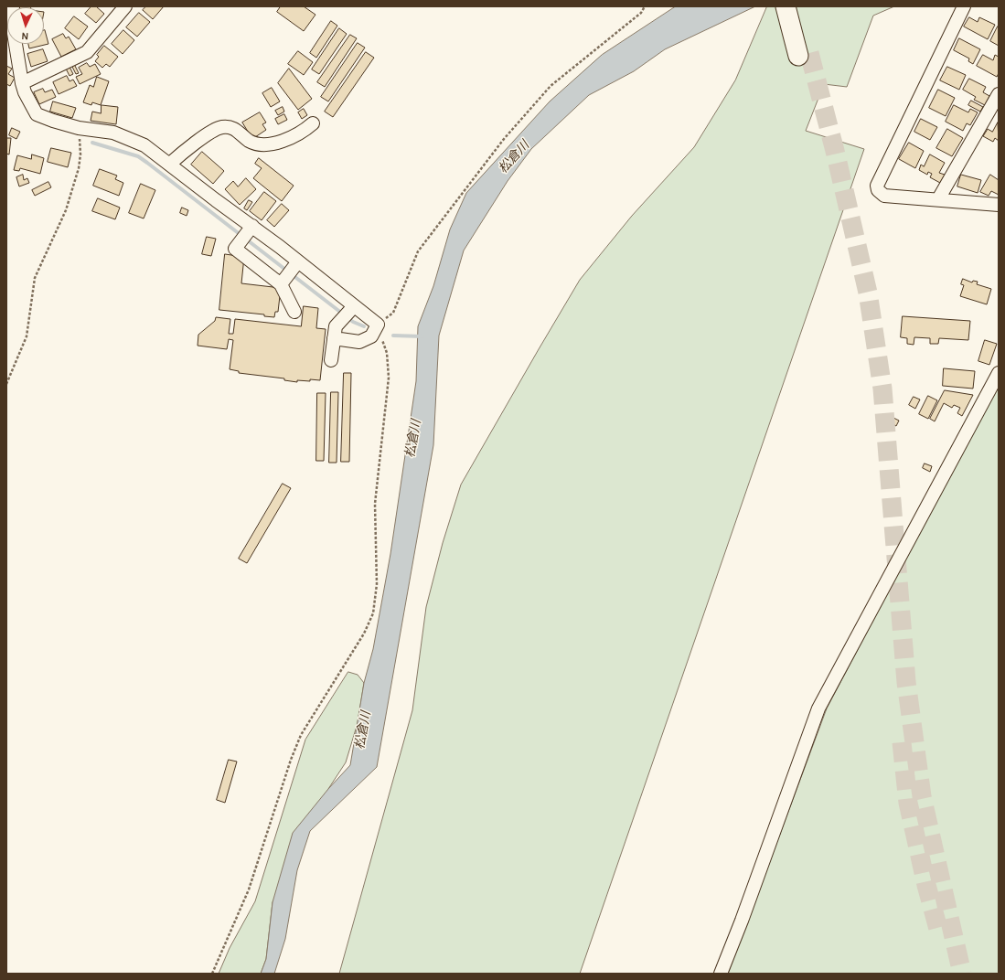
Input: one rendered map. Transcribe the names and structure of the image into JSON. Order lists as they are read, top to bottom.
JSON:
{
  "water": ["松倉川"],
  "north": "bottom"
}
